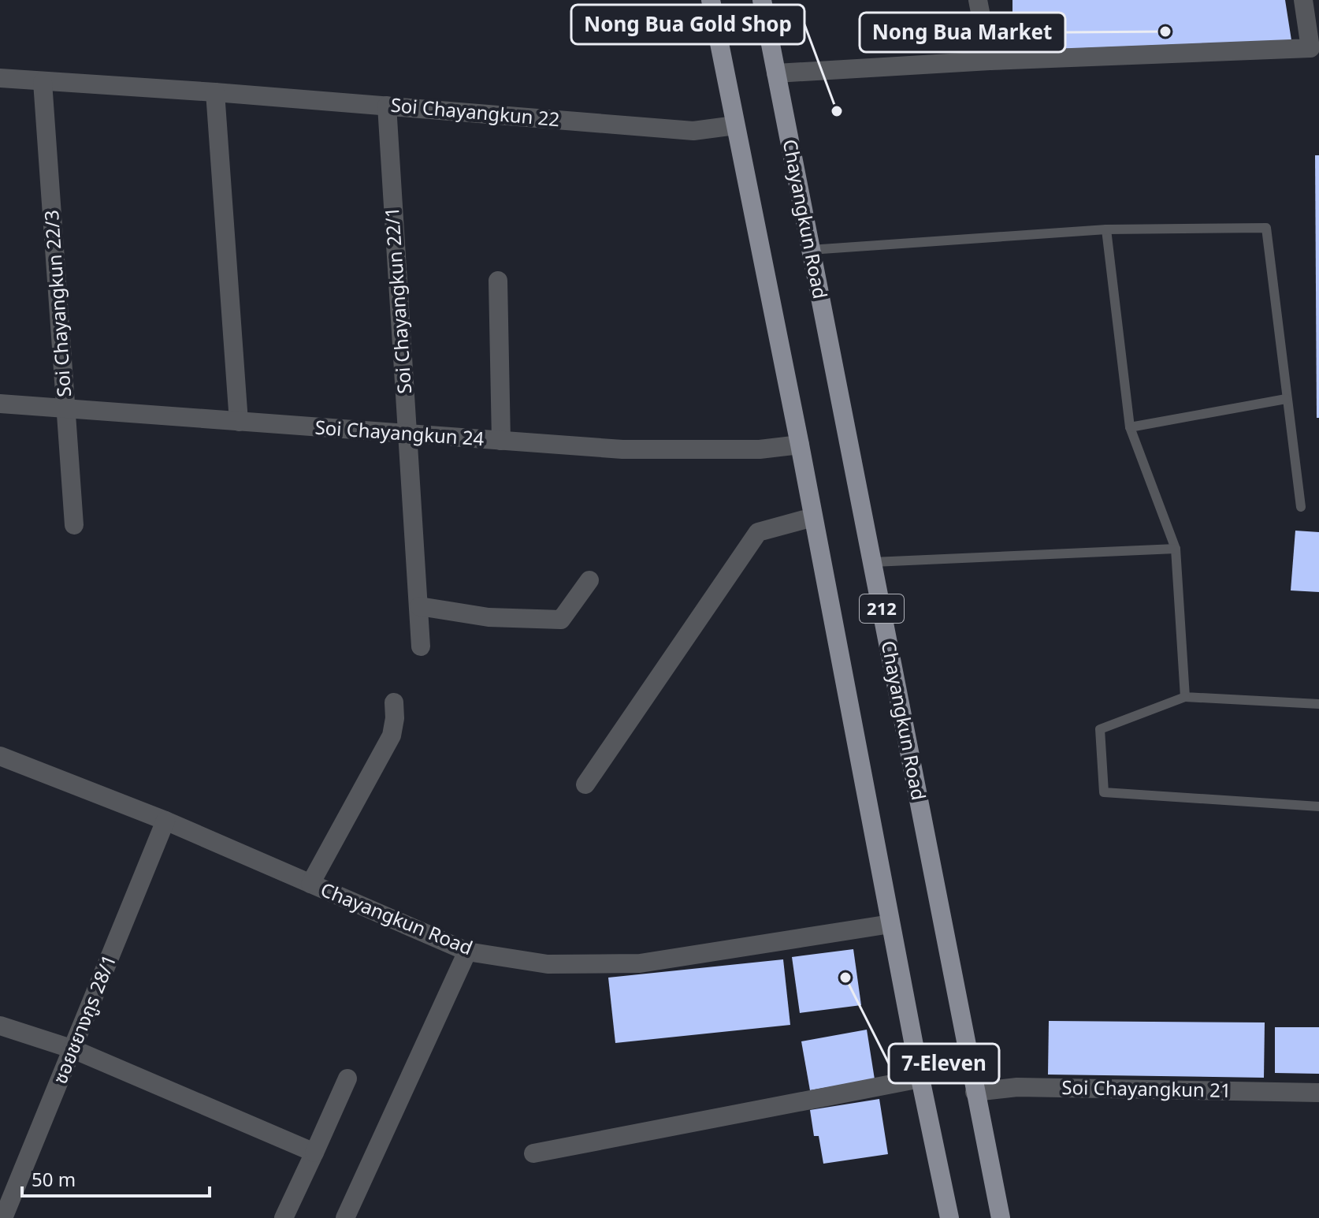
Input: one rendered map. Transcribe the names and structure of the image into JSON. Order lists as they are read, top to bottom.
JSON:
{
  "streets": {
    "main road": ["Chayangkun Road", "212"],
    "street": [
      "Soi Chayangkun 22",
      "Soi Chayangkun 22/1",
      "Soi Chayangkun 22/3",
      "Soi Chayangkun 24",
      "ซอยชยางกูร 28/1",
      "Soi Chayangkun 21"
    ]
  },
  "crossings": [
    ["Soi Chayangkun 22", "Soi Chayangkun 22/1"],
    ["Soi Chayangkun 22", "Soi Chayangkun 22/3"],
    ["Soi Chayangkun 22", "212"],
    ["Chayangkun Road", "212"],
    ["Chayangkun Road", "ซอยชยางกูร 28/1"],
    ["Chayangkun Road", "Soi Chayangkun 21"],
    ["Soi Chayangkun 22/1", "Soi Chayangkun 24"],
    ["Soi Chayangkun 22/3", "Soi Chayangkun 24"],
    ["Soi Chayangkun 24", "212"]
  ],
  "places": ["Nong Bua Market", "Nong Bua Gold Shop", "7-Eleven"],
  "scale_bar": "50 m"
}
